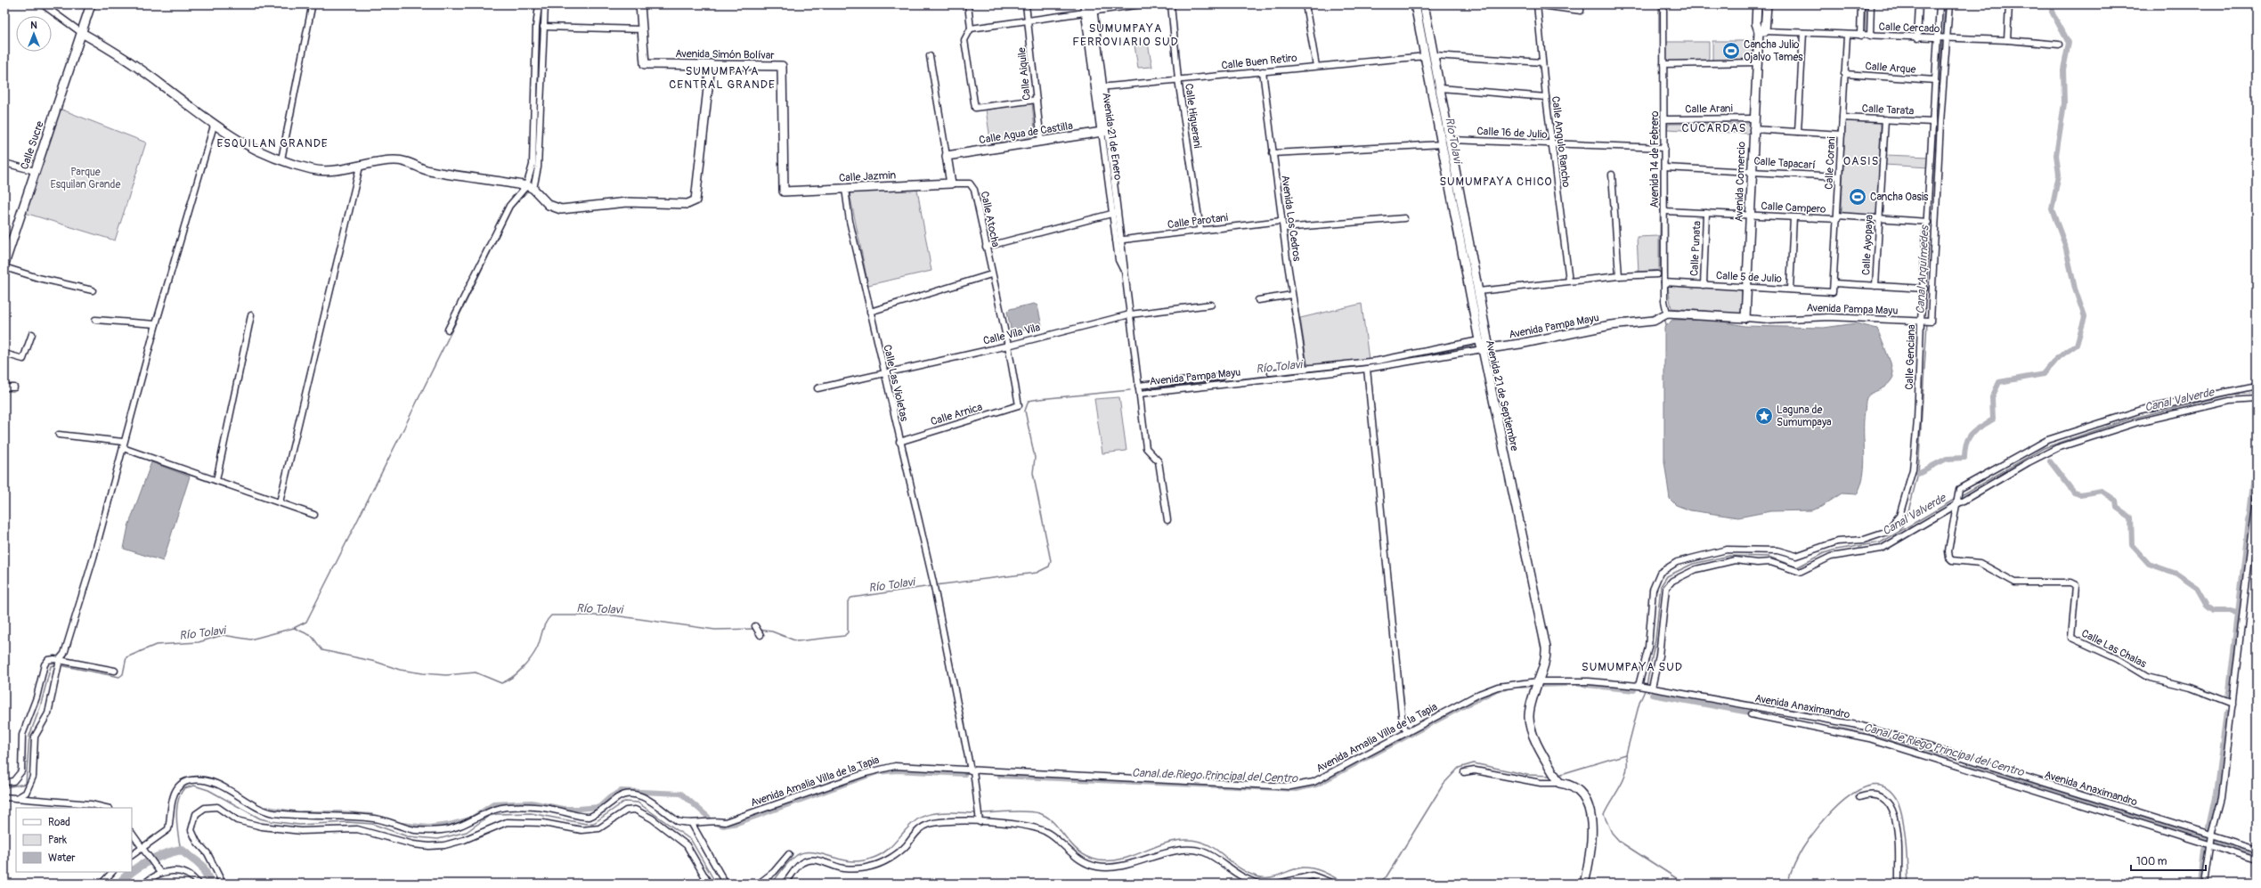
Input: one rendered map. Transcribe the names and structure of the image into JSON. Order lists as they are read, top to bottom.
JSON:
{
  "streets": {
    "street": [
      "Calle Cercado",
      "Avenida Simón Bolívar",
      "Calle Buen Retiro",
      "Calle Arque",
      "Calle Aiquile",
      "Calle Arani",
      "Calle Tarata",
      "Calle Higuerani",
      "Calle Agua de Castilla",
      "Calle 16 de Julio",
      "Avenida 21 de Enero",
      "Calle Angulo Rancho",
      "Calle Sucre",
      "Avenida 14 de Febrero",
      "Calle Tapacarí",
      "Calle Corani",
      "Calle Jazmin",
      "Avenida Comercio",
      "Calle Campero",
      "Avenida Los Cedros",
      "Calle Atocha",
      "Calle Parotani",
      "Calle Ayopaya",
      "Calle Punata",
      "Calle 5 de Julio",
      "Avenida Pampa Mayu",
      "Calle Vila Vila",
      "Calle Genciana",
      "Calle Las Violetas",
      "Avenida 21 de Septiembre",
      "Calle Arnica",
      "Calle Las Chalas",
      "Avenida Anaximandro",
      "Avenida Amalia Villa de la Tapia"
    ]
  },
  "crossings": [
    ["Calle Cercado", "Calle Corani"],
    ["Calle Cercado", "Avenida Comercio"],
    ["Calle Cercado", "Calle Genciana"],
    ["Avenida Simón Bolívar", "Calle Jazmin"],
    ["Calle Buen Retiro", "Calle Higuerani"],
    ["Calle Buen Retiro", "Avenida 21 de Enero"],
    ["Calle Buen Retiro", "Avenida Los Cedros"],
    ["Calle Buen Retiro", "Avenida 21 de Septiembre"],
    ["Calle Arque", "Calle Corani"],
    ["Calle Arque", "Calle Genciana"],
    ["Calle Aiquile", "Calle Agua de Castilla"],
    ["Calle Arani", "Avenida 14 de Febrero"],
    ["Calle Arani", "Avenida Comercio"],
    ["Calle Tarata", "Calle Corani"],
    ["Calle Tarata", "Calle Ayopaya"],
    ["Calle Tarata", "Calle Genciana"],
    ["Calle Higuerani", "Calle Parotani"],
    ["Calle Agua de Castilla", "Avenida 21 de Enero"],
    ["Calle 16 de Julio", "Calle Angulo Rancho"],
    ["Calle 16 de Julio", "Avenida 14 de Febrero"],
    ["Calle 16 de Julio", "Avenida 21 de Septiembre"],
    ["Avenida 21 de Enero", "Calle Parotani"],
    ["Avenida 21 de Enero", "Avenida Pampa Mayu"],
    ["Avenida 21 de Enero", "Calle Vila Vila"],
    ["Avenida 14 de Febrero", "Calle Tapacarí"],
    ["Avenida 14 de Febrero", "Calle Campero"],
    ["Avenida 14 de Febrero", "Calle 5 de Julio"],
    ["Avenida 14 de Febrero", "Avenida Pampa Mayu"],
    ["Calle Tapacarí", "Calle Corani"],
    ["Calle Tapacarí", "Avenida Comercio"],
    ["Calle Corani", "Calle Campero"],
    ["Calle Corani", "Calle 5 de Julio"],
    ["Calle Jazmin", "Calle Atocha"],
    ["Calle Jazmin", "Calle Las Violetas"],
    ["Avenida Comercio", "Calle Campero"],
    ["Avenida Comercio", "Calle 5 de Julio"],
    ["Avenida Comercio", "Avenida Pampa Mayu"],
    ["Calle Campero", "Calle Ayopaya"],
    ["Calle Campero", "Calle Punata"],
    ["Calle Campero", "Calle Genciana"],
    ["Avenida Los Cedros", "Calle Parotani"],
    ["Calle Atocha", "Calle Vila Vila"],
    ["Calle Atocha", "Calle Arnica"],
    ["Calle Punata", "Calle 5 de Julio"],
    ["Avenida Pampa Mayu", "Calle Genciana"],
    ["Avenida Pampa Mayu", "Avenida 21 de Septiembre"],
    ["Calle Vila Vila", "Calle Las Violetas"],
    ["Calle Genciana", "Avenida Amalia Villa de la Tapia"],
    ["Calle Las Violetas", "Calle Arnica"],
    ["Calle Las Violetas", "Avenida Amalia Villa de la Tapia"],
    ["Avenida 21 de Septiembre", "Avenida Amalia Villa de la Tapia"],
    ["Avenida Anaximandro", "Avenida Amalia Villa de la Tapia"]
  ],
  "districts": [
    "SUMUMPAYA FERROVIARIO SUD",
    "SUMUMPAYA CENTRAL GRANDE",
    "CUCARDAS",
    "ESQUILAN GRANDE",
    "OASIS",
    "SUMUMPAYA CHICO",
    "SUMUMPAYA SUD"
  ],
  "water": [
    "Río Tolavi",
    "Canal Arquímedes",
    "Canal Valverde",
    "Canal de Riego Principal del Centro"
  ],
  "parks": ["Parque Esquilan Grande"],
  "places": {
    "sports": ["Cancha Julio Ojalvo Tames", "Cancha Oasis"],
    "place": ["Laguna de Sumumpaya"]
  },
  "legend": ["Road", "Park", "Water"],
  "scale_bar": "100 m",
  "north": "top"
}
